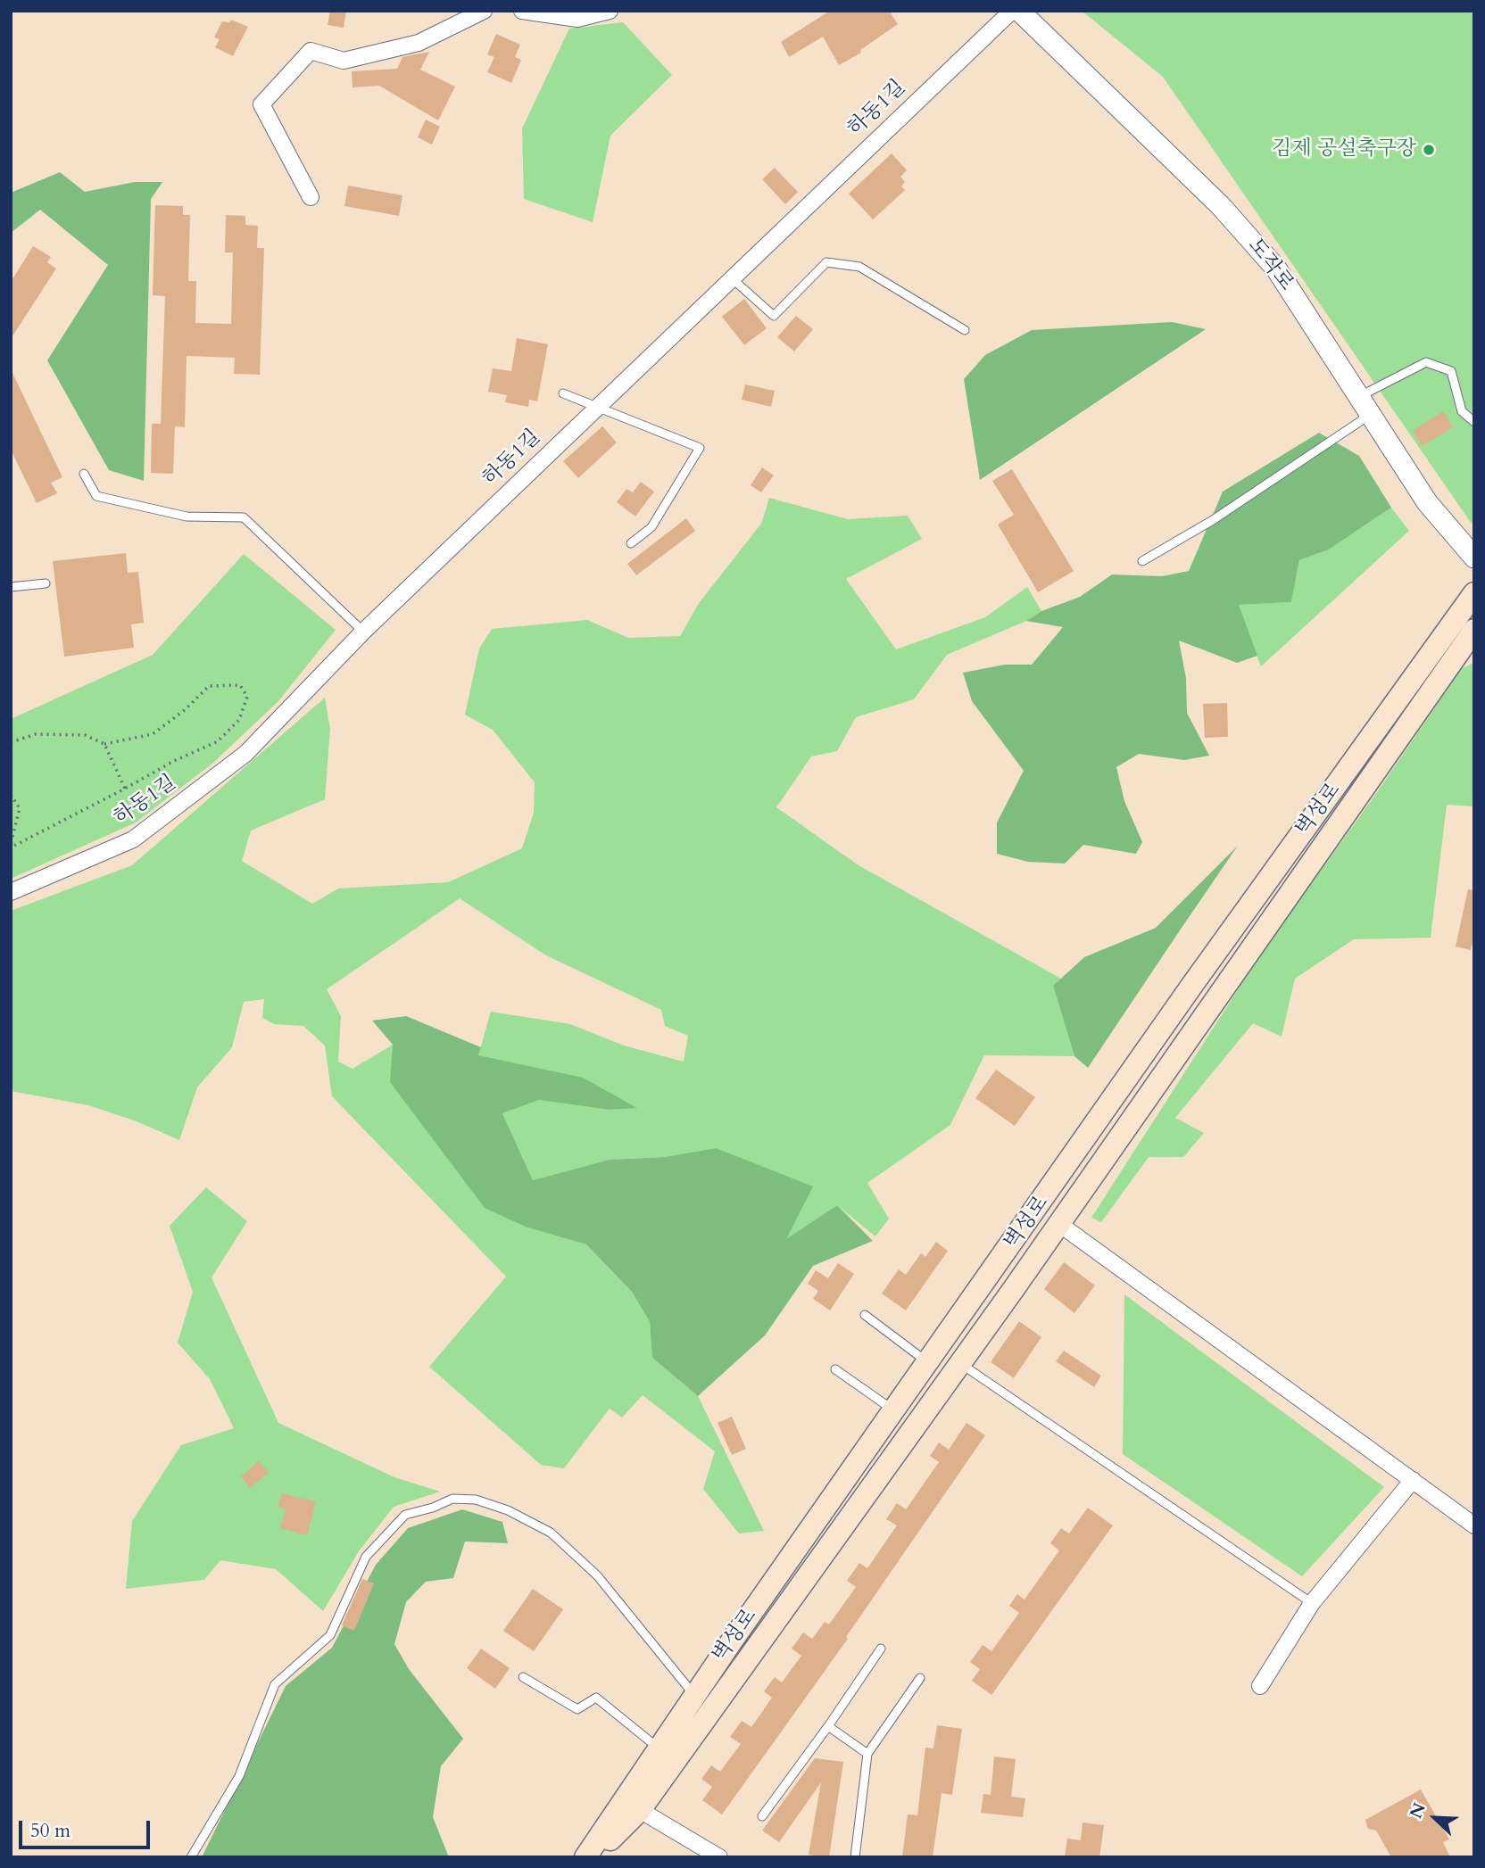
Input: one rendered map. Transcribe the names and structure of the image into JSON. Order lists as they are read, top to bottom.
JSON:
{
  "streets": {
    "main road": ["벽성로"],
    "street": ["하동1길", "도작로"]
  },
  "places": ["김제 공설축구장"],
  "scale_bar": "50 m",
  "north": "top left"
}
